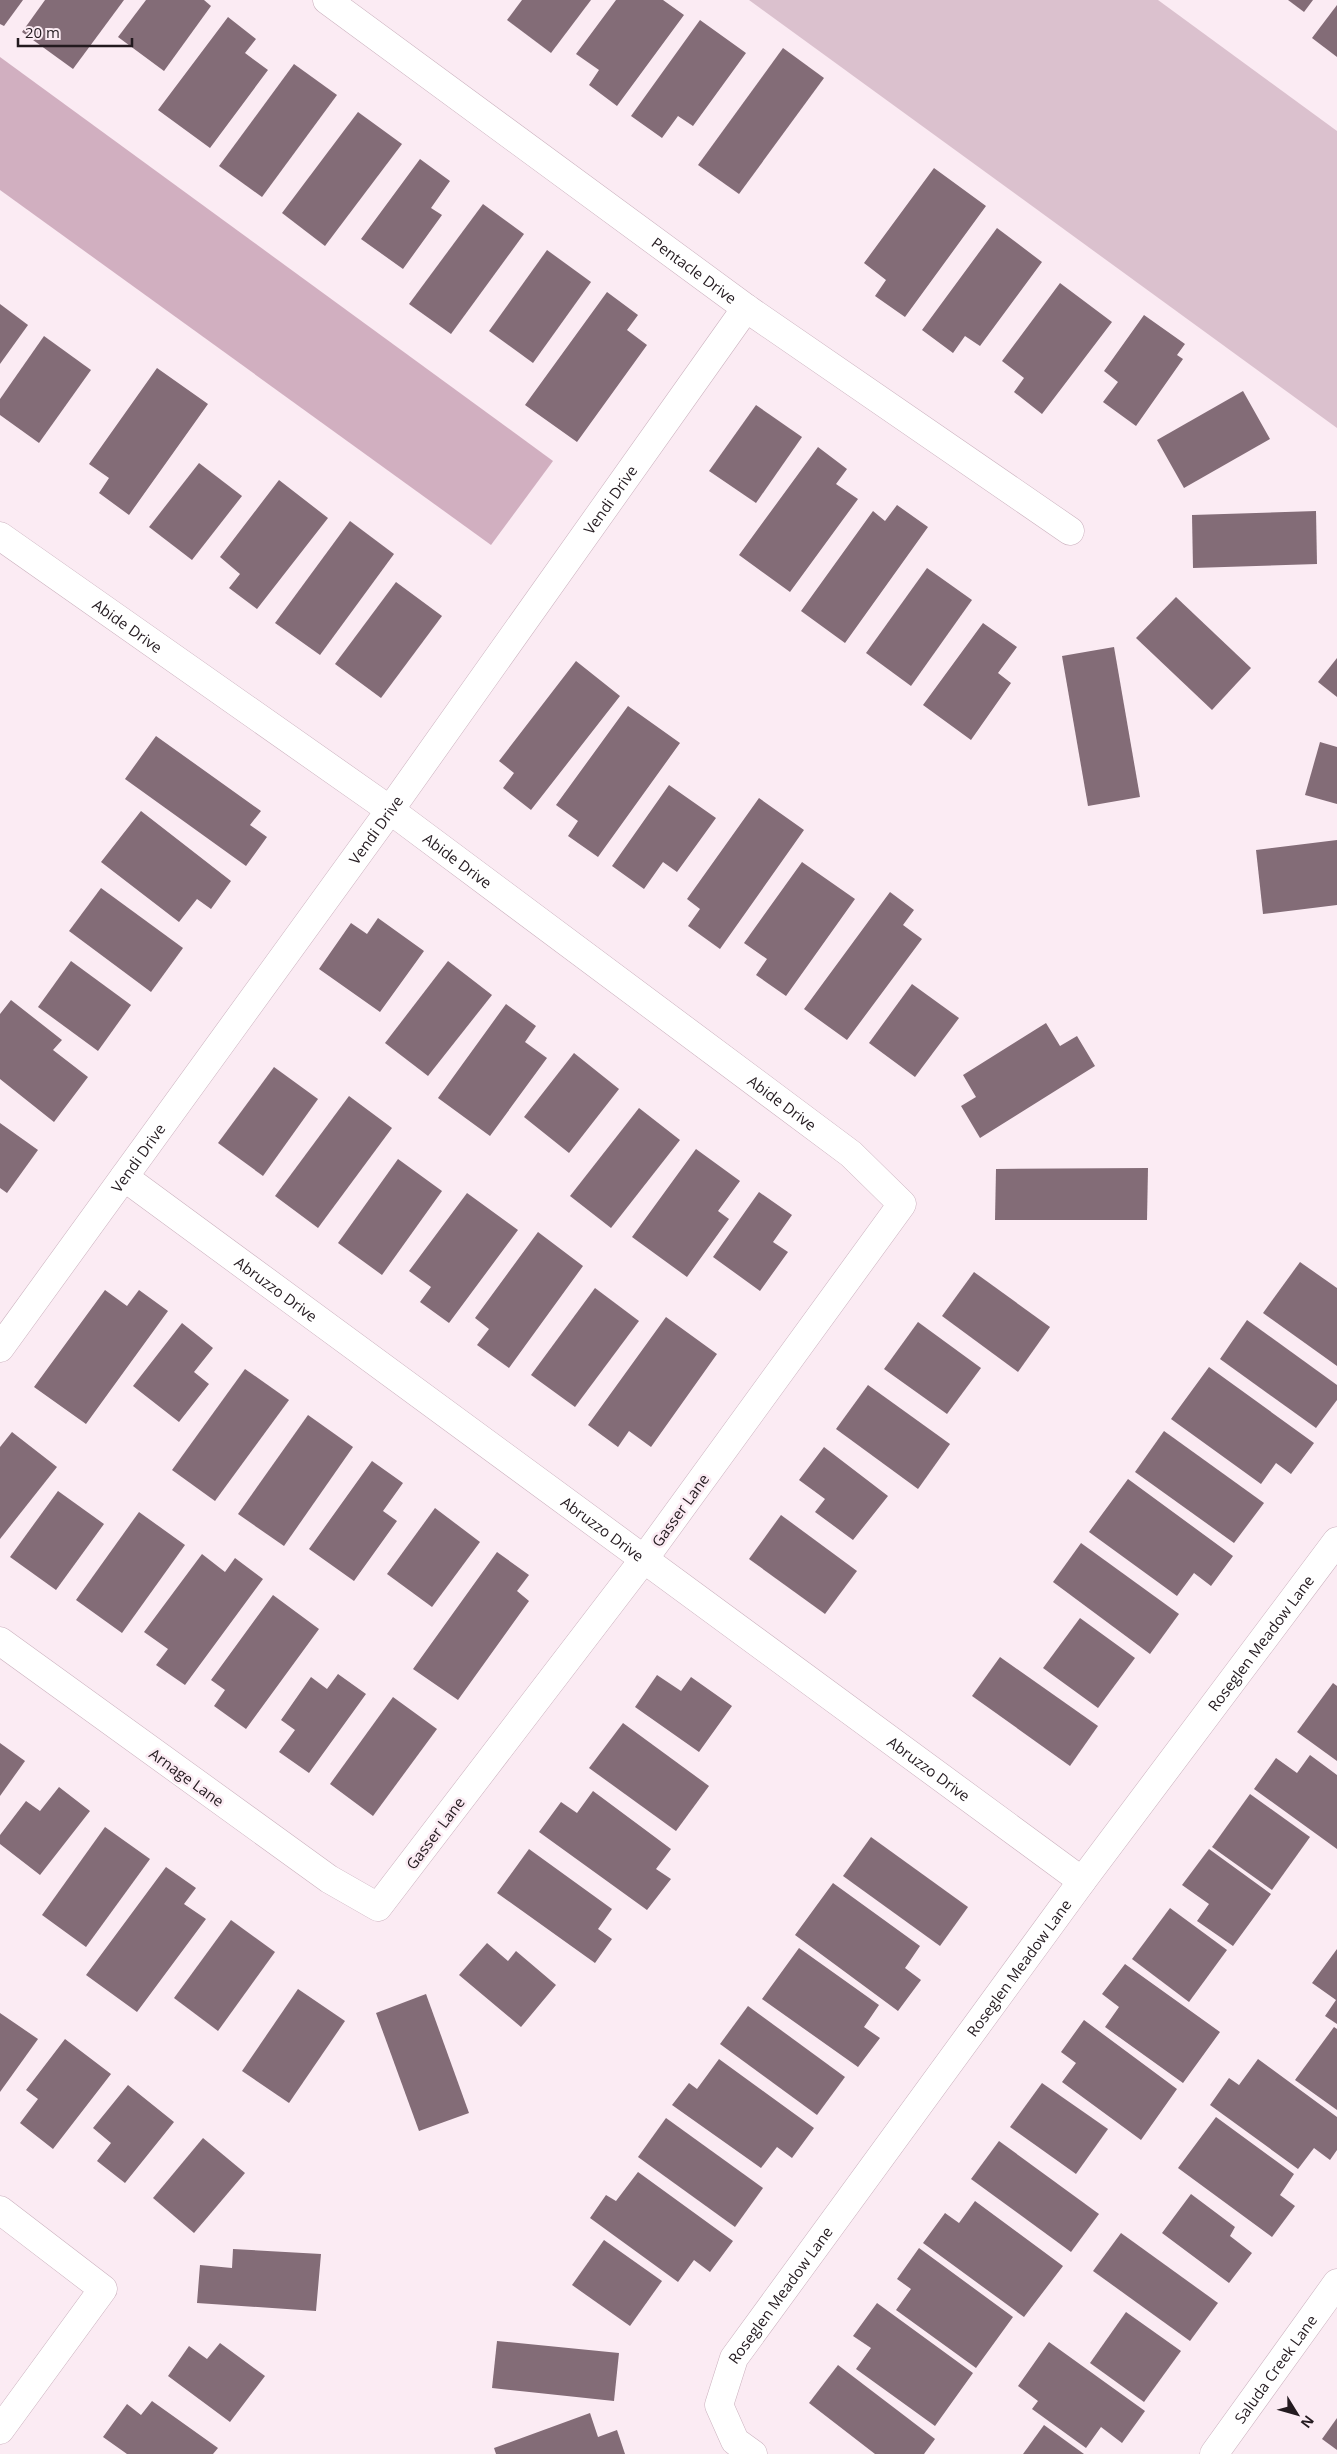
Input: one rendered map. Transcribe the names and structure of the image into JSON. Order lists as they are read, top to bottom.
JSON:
{
  "streets": {
    "street": [
      "Pentacle Drive",
      "Vendi Drive",
      "Abide Drive",
      "Abruzzo Drive",
      "Gasser Lane",
      "Roseglen Meadow Lane",
      "Arnage Lane",
      "Saluda Creek Lane"
    ]
  },
  "crossings": [
    ["Pentacle Drive", "Vendi Drive"],
    ["Vendi Drive", "Abide Drive"],
    ["Vendi Drive", "Abruzzo Drive"],
    ["Abide Drive", "Gasser Lane"],
    ["Abruzzo Drive", "Gasser Lane"],
    ["Abruzzo Drive", "Roseglen Meadow Lane"],
    ["Gasser Lane", "Arnage Lane"]
  ],
  "scale_bar": "20 m",
  "north": "bottom right"
}
